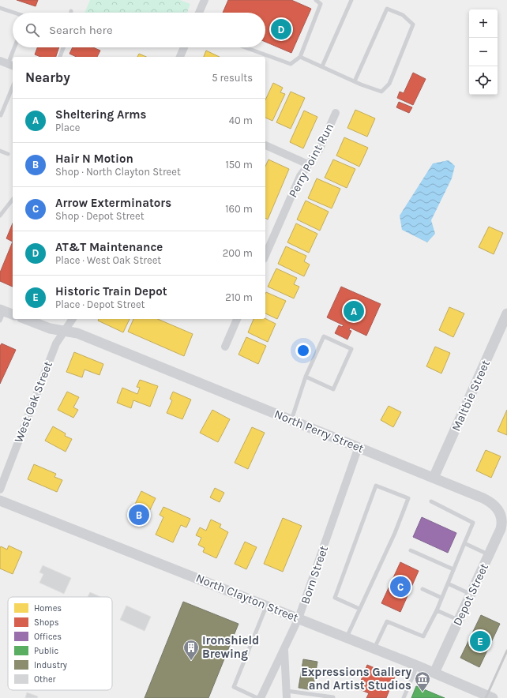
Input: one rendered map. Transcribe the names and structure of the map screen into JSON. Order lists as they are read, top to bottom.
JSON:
{
  "streets": {
    "street": [
      "Perry Point Run",
      "Maltbie Street",
      "West Oak Street",
      "North Perry Street",
      "Born Street",
      "Depot Street",
      "North Clayton Street"
    ]
  },
  "crossings": [
    ["Maltbie Street", "North Perry Street"],
    ["West Oak Street", "North Perry Street"],
    ["North Perry Street", "Born Street"],
    ["North Perry Street", "Depot Street"],
    ["Born Street", "North Clayton Street"],
    ["Depot Street", "North Clayton Street"]
  ],
  "places": {
    "building": ["Ironshield Brewing"],
    "museum": ["Expressions Gallery and Artist Studios"]
  },
  "legend": [
    "Homes",
    "Shops",
    "Offices",
    "Public",
    "Industry",
    "Other"
  ],
  "page": {
    "map_buttons": ["+", "−"],
    "search": "Search here",
    "pins": [
      "D",
      "A",
      "B",
      "C",
      "E"
    ],
    "heading": ["Nearby", "5 results"],
    "list": [
      {
        "mark": "A",
        "name": "Sheltering Arms",
        "note": "Place",
        "value": "40 m"
      },
      {
        "mark": "B",
        "name": "Hair N Motion",
        "note": "Shop · North Clayton Street",
        "value": "150 m"
      },
      {
        "mark": "C",
        "name": "Arrow Exterminators",
        "note": "Shop · Depot Street",
        "value": "160 m"
      },
      {
        "mark": "D",
        "name": "AT&T Maintenance",
        "note": "Place · West Oak Street",
        "value": "200 m"
      },
      {
        "mark": "E",
        "name": "Historic Train Depot",
        "note": "Place · Depot Street",
        "value": "210 m"
      }
    ]
  }
}
